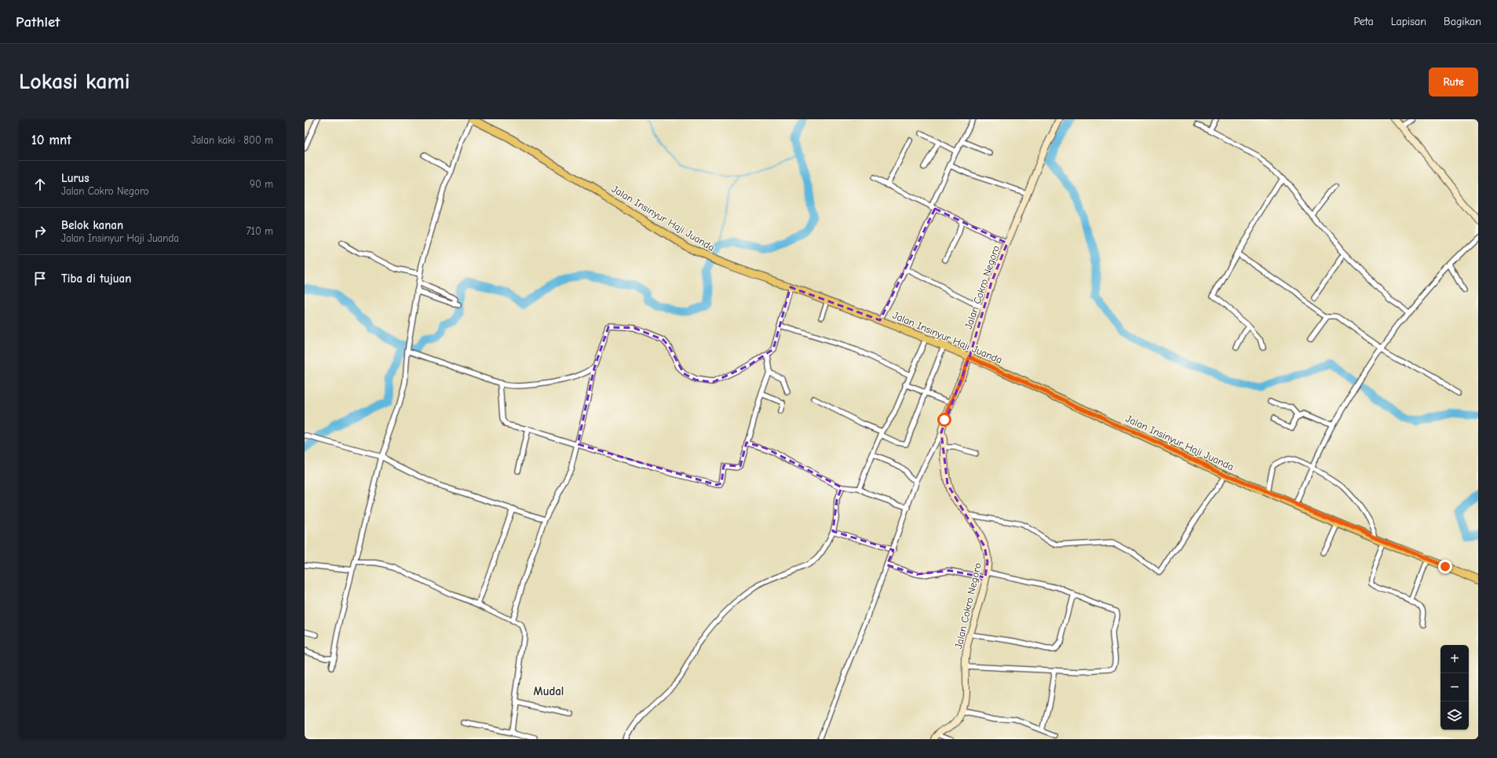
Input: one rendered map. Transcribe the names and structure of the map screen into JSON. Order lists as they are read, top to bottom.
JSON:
{
  "streets": {
    "main road": ["Jalan Insinyur Haji Juanda"],
    "street": ["Jalan Cokro Negoro"]
  },
  "crossings": [
    ["Jalan Insinyur Haji Juanda", "Jalan Cokro Negoro"]
  ],
  "districts": ["Mudal"],
  "page": {
    "header": "Pathlet",
    "nav": ["Peta", "Lapisan", "Bagikan"],
    "buttons": "Rute",
    "title": "Lokasi kami",
    "heading": ["10 mnt", "Jalan kaki · 800 m"],
    "list": [
      ["Lurus", "Jalan Cokro Negoro", "90 m"],
      ["Belok kanan", "Jalan Insinyur Haji Juanda", "710 m"],
      "Tiba di tujuan"
    ],
    "map_buttons": ["+", "−"]
  }
}
